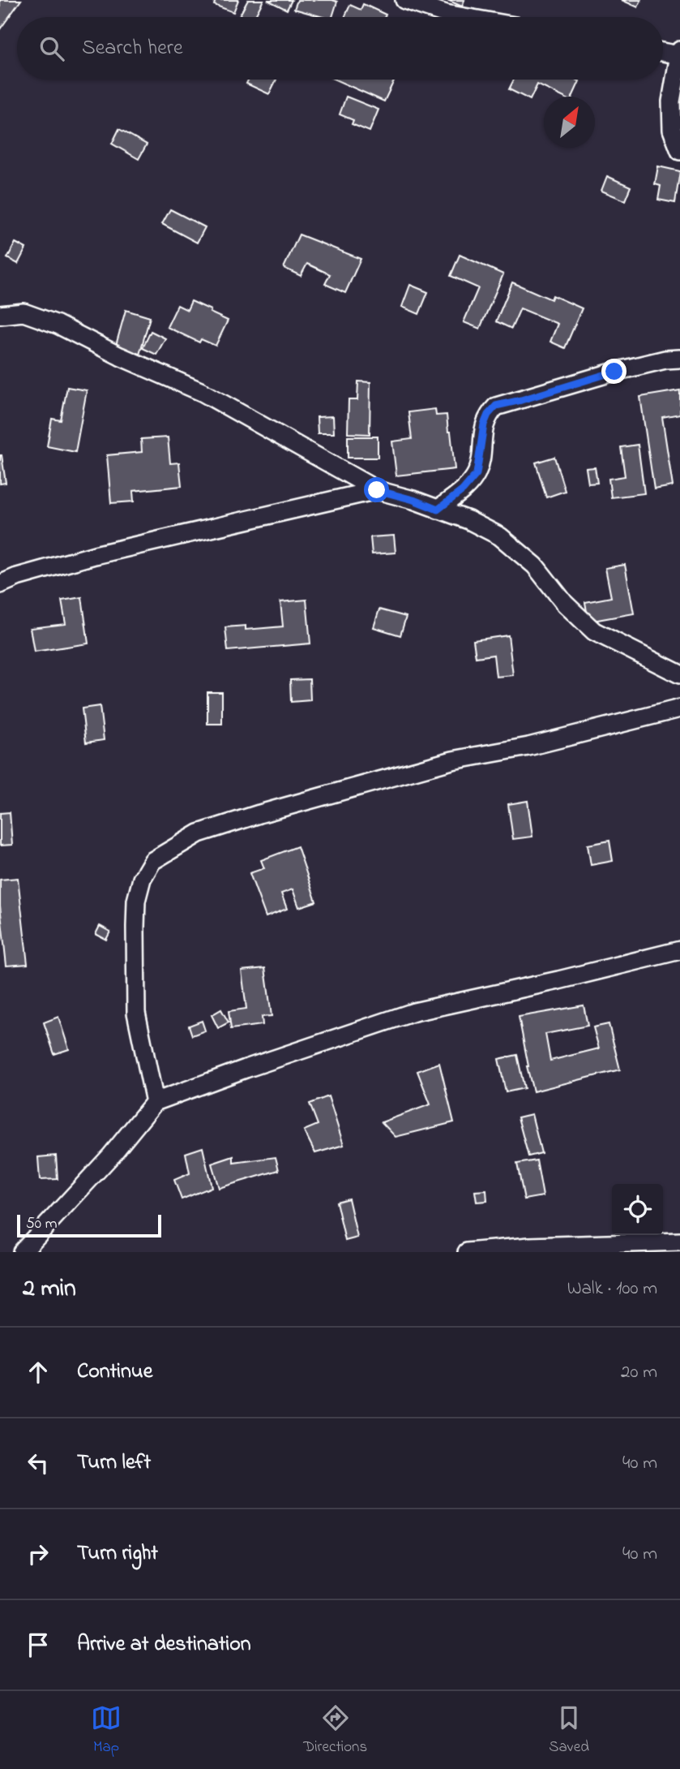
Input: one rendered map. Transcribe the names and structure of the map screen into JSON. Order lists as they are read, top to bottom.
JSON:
{
  "scale_bar": "50 m",
  "north": "top right",
  "page": {
    "search": "Search here",
    "scale": "50 m",
    "heading": ["2 min", "Walk · 100 m"],
    "list": [
      ["Continue", "20 m"],
      ["Turn left", "40 m"],
      ["Turn right", "40 m"],
      "Arrive at destination"
    ],
    "nav": ["Map", "Directions", "Saved"]
  }
}
